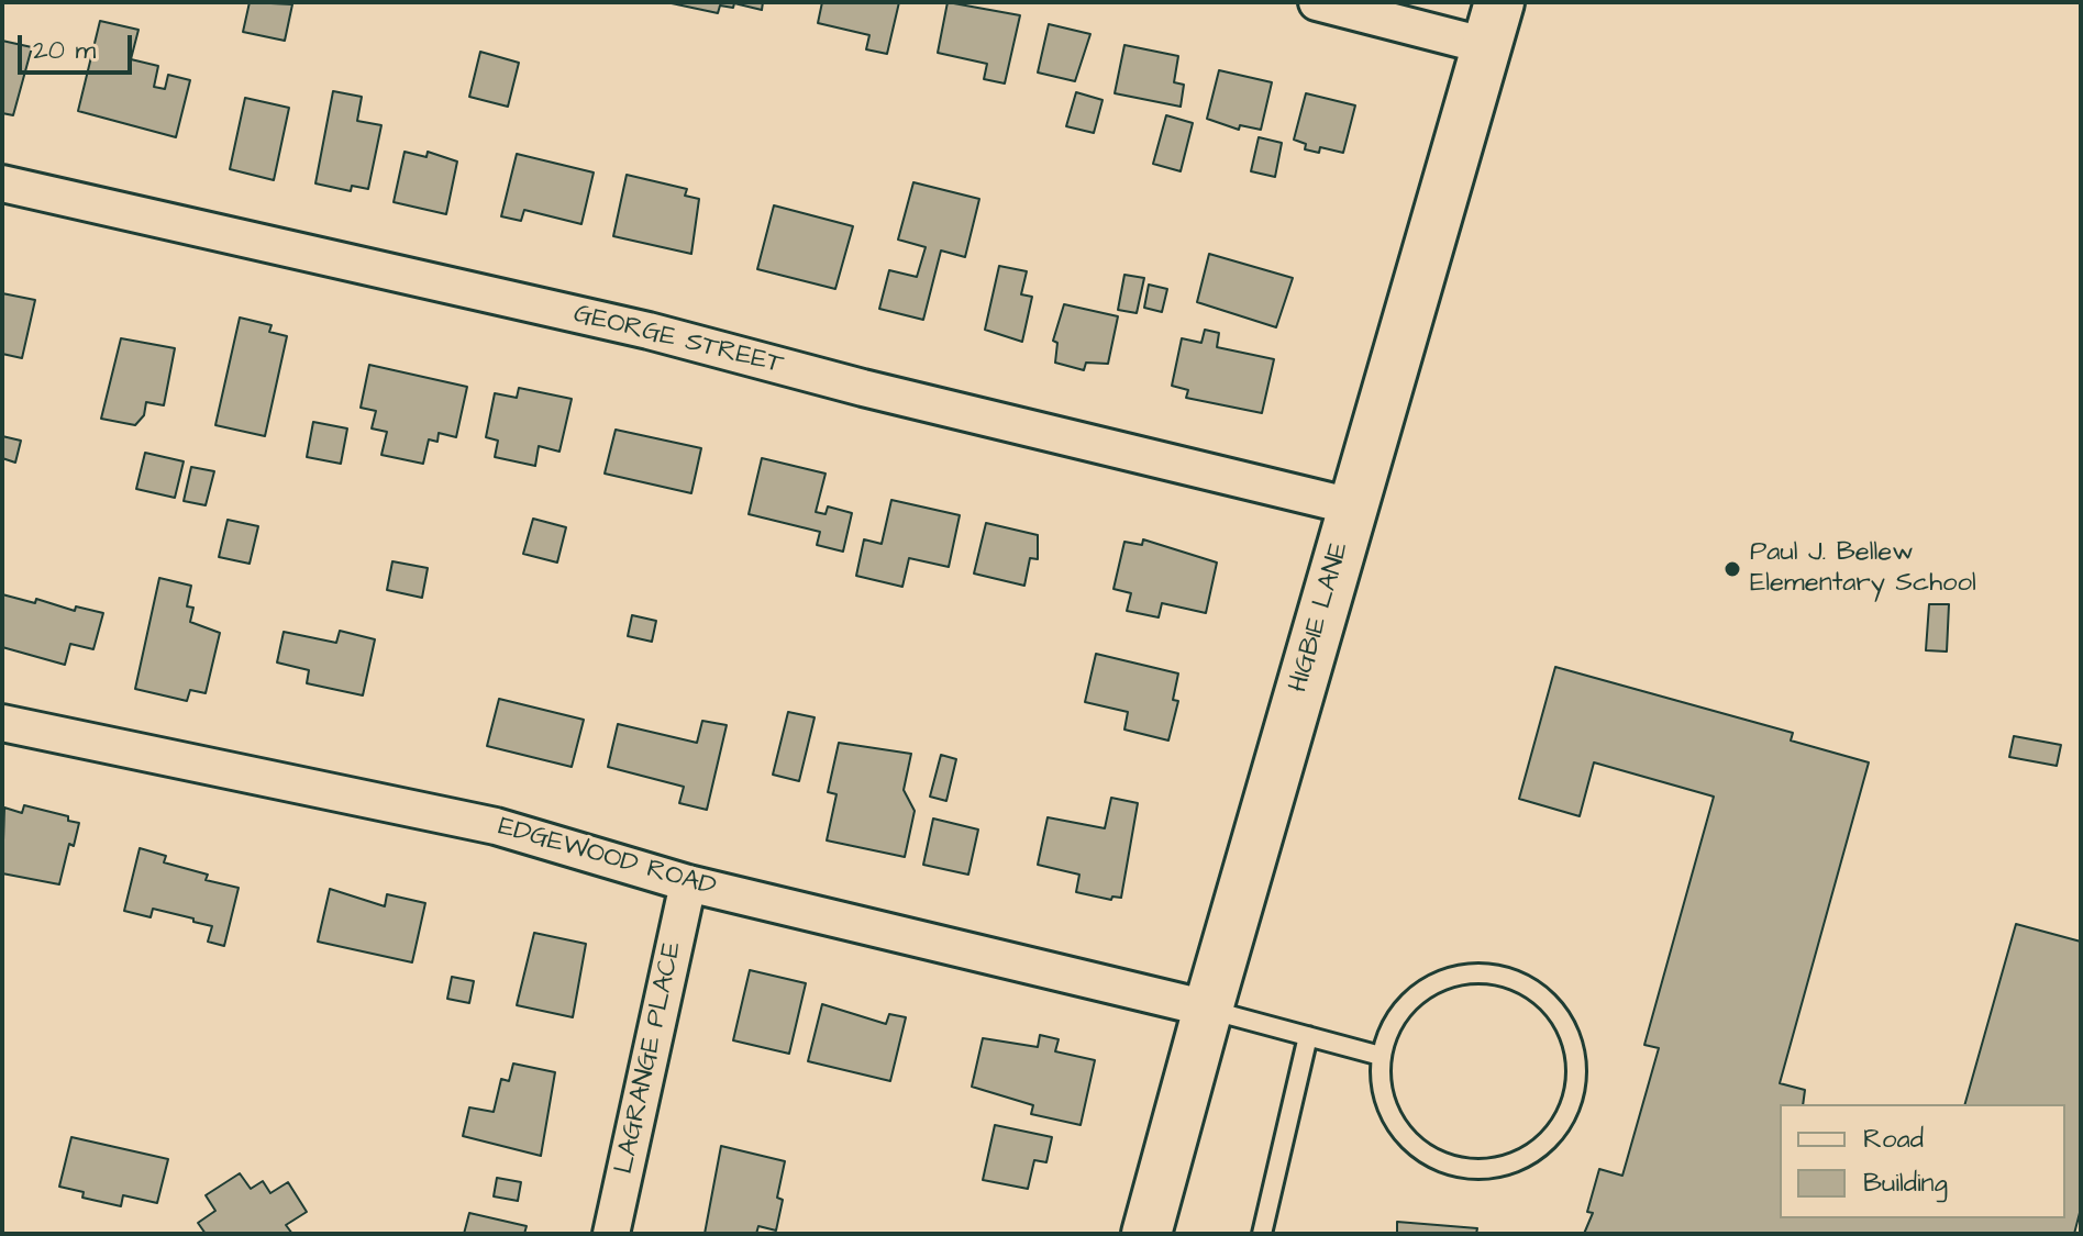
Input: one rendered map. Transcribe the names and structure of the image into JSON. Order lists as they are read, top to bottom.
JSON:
{
  "streets": {
    "main road": ["HIGBIE LANE"],
    "street": ["GEORGE STREET", "EDGEWOOD ROAD", "LAGRANGE PLACE"]
  },
  "crossings": [
    ["GEORGE STREET", "HIGBIE LANE"],
    ["HIGBIE LANE", "EDGEWOOD ROAD"],
    ["EDGEWOOD ROAD", "LAGRANGE PLACE"]
  ],
  "places": ["Paul J. Bellew Elementary School"],
  "legend": ["Road", "Building"],
  "scale_bar": "20 m"
}
